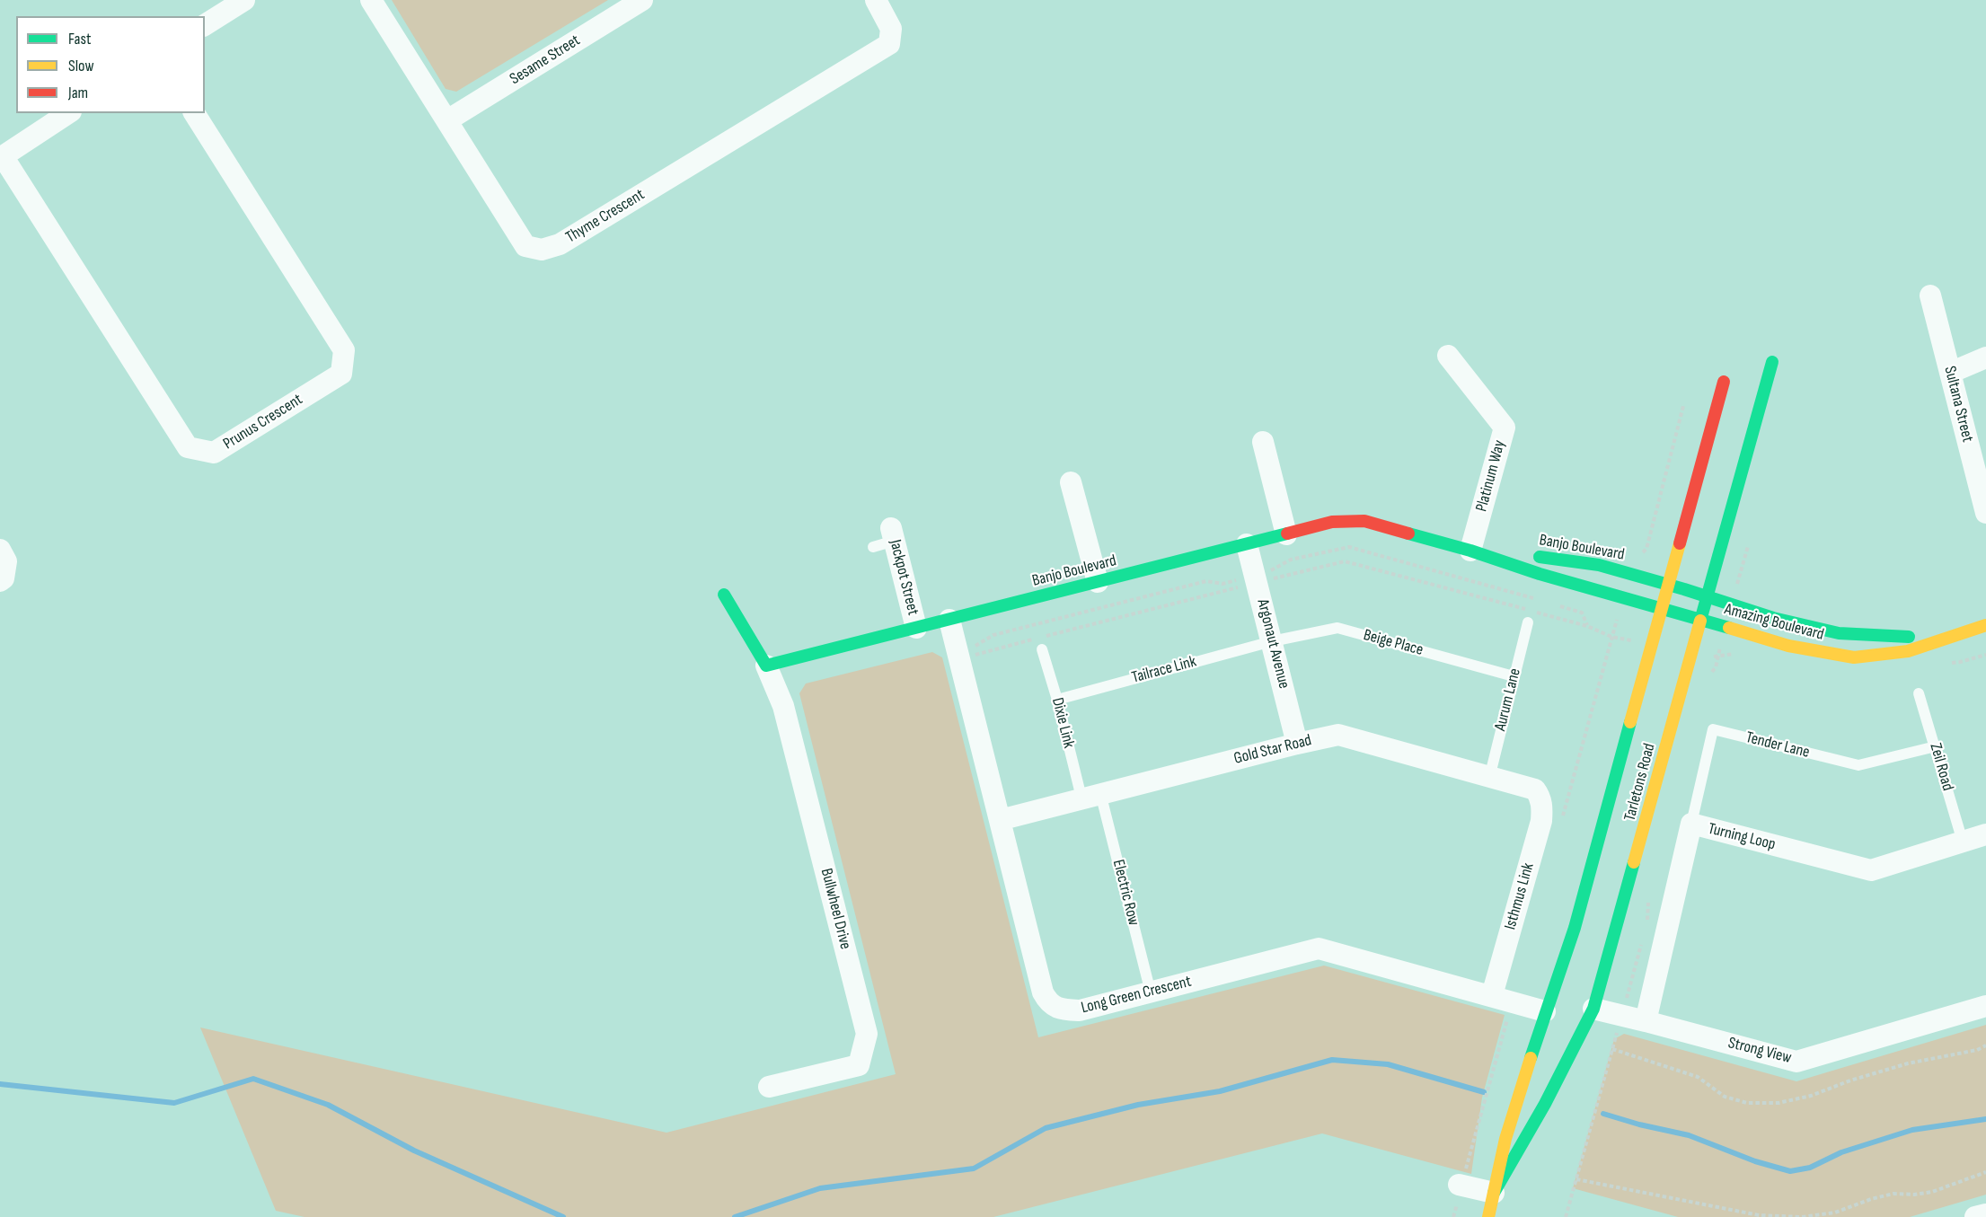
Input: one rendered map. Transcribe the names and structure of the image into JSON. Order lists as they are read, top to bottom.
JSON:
{
  "streets": {
    "street": [
      "Sesame Street",
      "Thyme Crescent",
      "Sultana Street",
      "Prunus Crescent",
      "Platinum Way",
      "Banjo Boulevard",
      "Jackpot Street",
      "Amazing Boulevard",
      "Argonaut Avenue",
      "Gold Star Road",
      "Tarletons Road",
      "Turning Loop",
      "Isthmus Link",
      "Bullwheel Drive",
      "Long Green Crescent",
      "Strong View"
    ],
    "lane": [
      "Beige Place",
      "Tailrace Link",
      "Aurum Lane",
      "Dixie Link",
      "Tender Lane",
      "Zeil Road",
      "Electric Row"
    ]
  },
  "crossings": [
    ["Sesame Street", "Thyme Crescent"],
    ["Platinum Way", "Banjo Boulevard"],
    ["Banjo Boulevard", "Jackpot Street"],
    ["Banjo Boulevard", "Amazing Boulevard"],
    ["Banjo Boulevard", "Argonaut Avenue"],
    ["Banjo Boulevard", "Tarletons Road"],
    ["Banjo Boulevard", "Bullwheel Drive"],
    ["Banjo Boulevard", "Long Green Crescent"],
    ["Amazing Boulevard", "Tarletons Road"],
    ["Beige Place", "Argonaut Avenue"],
    ["Beige Place", "Tailrace Link"],
    ["Beige Place", "Aurum Lane"],
    ["Argonaut Avenue", "Tailrace Link"],
    ["Argonaut Avenue", "Gold Star Road"],
    ["Tailrace Link", "Dixie Link"],
    ["Aurum Lane", "Gold Star Road"],
    ["Dixie Link", "Gold Star Road"],
    ["Dixie Link", "Electric Row"],
    ["Tender Lane", "Zeil Road"],
    ["Tender Lane", "Turning Loop"],
    ["Gold Star Road", "Electric Row"],
    ["Gold Star Road", "Isthmus Link"],
    ["Gold Star Road", "Long Green Crescent"],
    ["Zeil Road", "Turning Loop"],
    ["Tarletons Road", "Long Green Crescent"],
    ["Tarletons Road", "Strong View"],
    ["Turning Loop", "Strong View"],
    ["Electric Row", "Long Green Crescent"],
    ["Isthmus Link", "Long Green Crescent"]
  ],
  "legend": ["Fast", "Slow", "Jam"]
}
